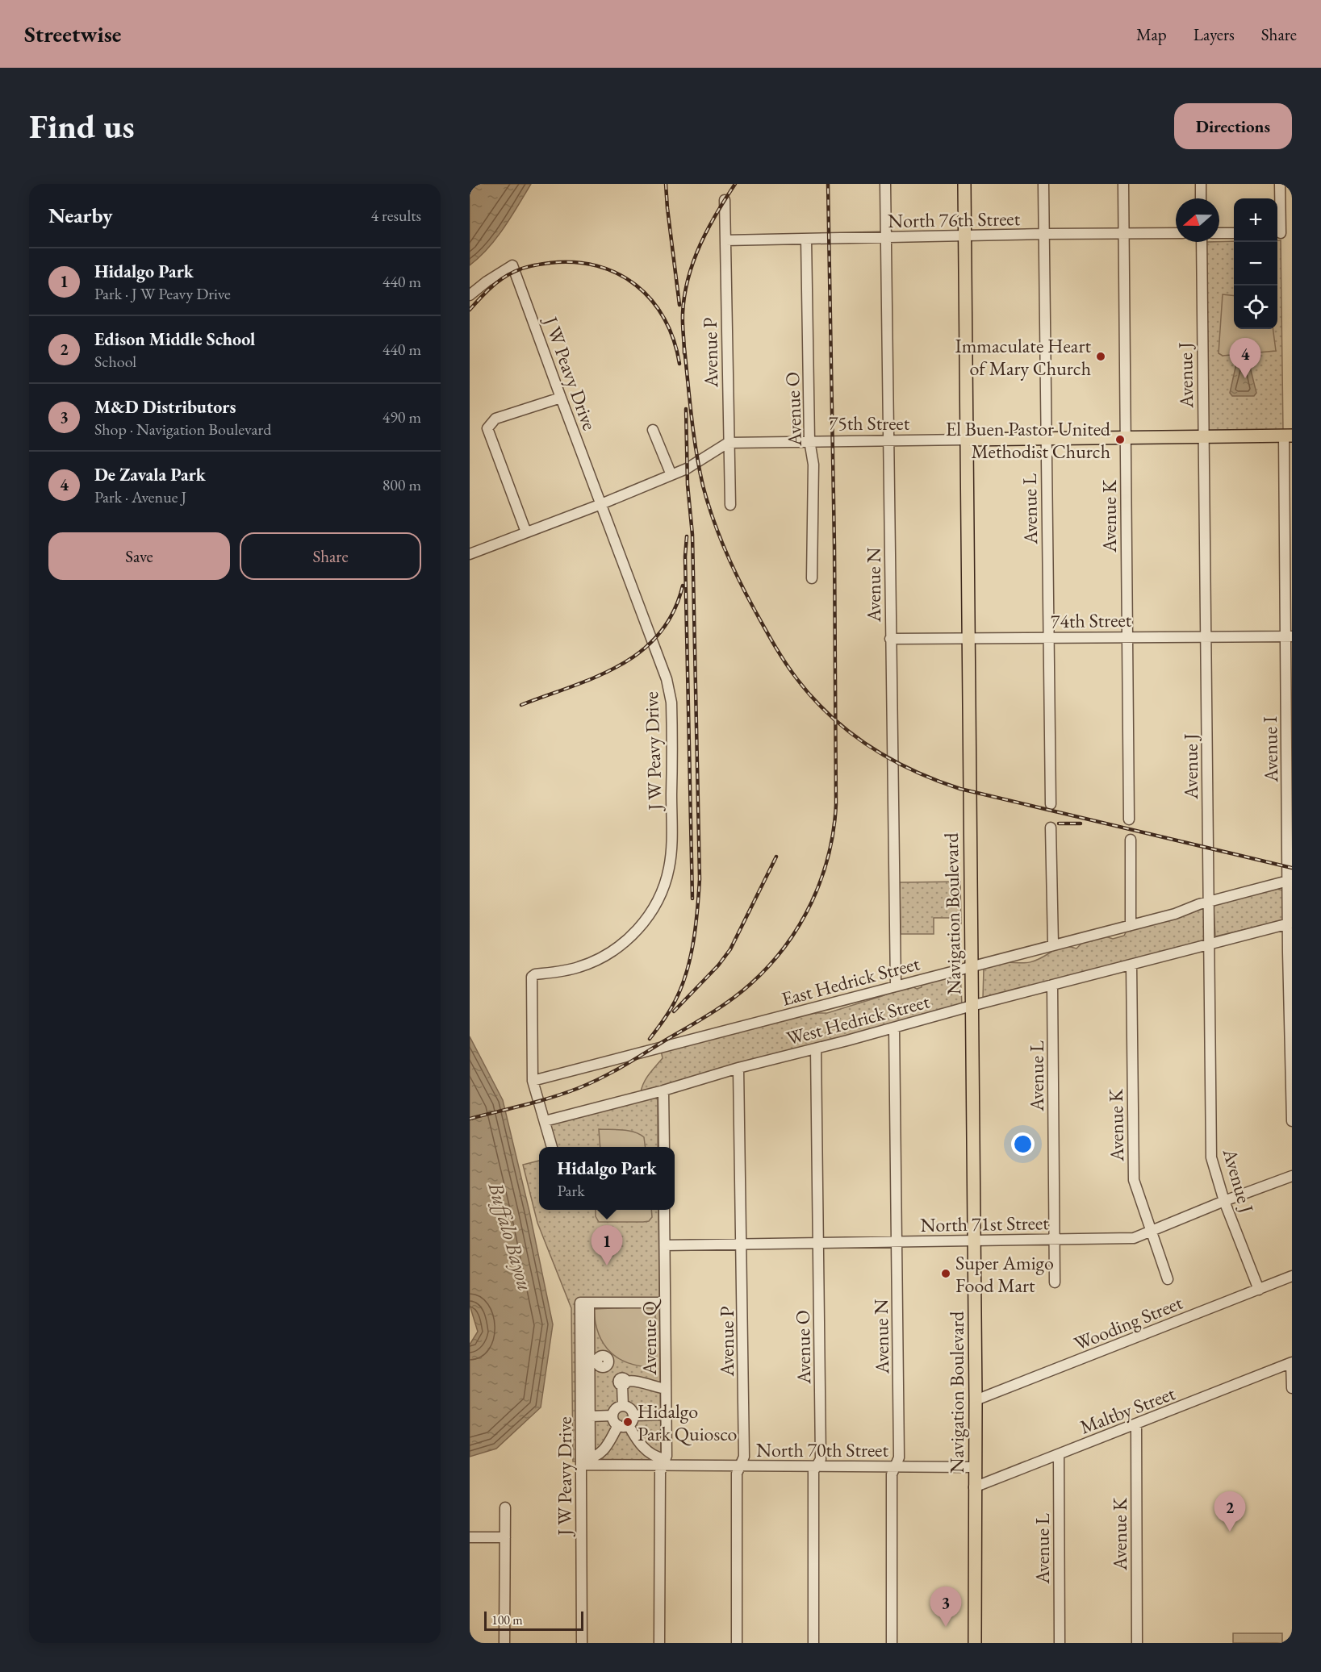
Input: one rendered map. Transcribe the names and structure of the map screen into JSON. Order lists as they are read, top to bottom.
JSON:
{
  "streets": {
    "main road": ["75th Street", "Navigation Boulevard"],
    "street": [
      "North 76th Street",
      "Avenue P",
      "J W Peavy Drive",
      "Avenue J",
      "Avenue O",
      "Avenue L",
      "Avenue K",
      "Avenue N",
      "74th Street",
      "Avenue I",
      "East Hedrick Street",
      "West Hedrick Street",
      "North 71st Street",
      "Wooding Street",
      "Avenue Q",
      "Maltby Street",
      "North 70th Street"
    ]
  },
  "crossings": [
    ["North 76th Street", "Avenue P"],
    ["North 76th Street", "Avenue O"],
    ["North 76th Street", "Avenue L"],
    ["North 76th Street", "Avenue K"],
    ["North 76th Street", "Avenue N"],
    ["North 76th Street", "Navigation Boulevard"],
    ["Avenue P", "75th Street"],
    ["Avenue P", "West Hedrick Street"],
    ["Avenue P", "North 71st Street"],
    ["Avenue P", "North 70th Street"],
    ["J W Peavy Drive", "East Hedrick Street"],
    ["J W Peavy Drive", "West Hedrick Street"],
    ["J W Peavy Drive", "North 70th Street"],
    ["Avenue J", "75th Street"],
    ["Avenue J", "74th Street"],
    ["Avenue J", "East Hedrick Street"],
    ["Avenue J", "West Hedrick Street"],
    ["Avenue J", "North 71st Street"],
    ["Avenue J", "Wooding Street"],
    ["Avenue O", "75th Street"],
    ["Avenue O", "West Hedrick Street"],
    ["Avenue O", "North 71st Street"],
    ["Avenue O", "North 70th Street"],
    ["75th Street", "Avenue L"],
    ["75th Street", "Avenue K"],
    ["75th Street", "Avenue N"],
    ["75th Street", "Avenue I"],
    ["75th Street", "Navigation Boulevard"],
    ["Avenue L", "74th Street"],
    ["Avenue L", "West Hedrick Street"],
    ["Avenue L", "North 71st Street"],
    ["Avenue L", "Maltby Street"],
    ["Avenue K", "74th Street"],
    ["Avenue K", "West Hedrick Street"],
    ["Avenue K", "North 71st Street"],
    ["Avenue K", "Maltby Street"],
    ["Avenue N", "74th Street"],
    ["Avenue N", "East Hedrick Street"],
    ["Avenue N", "West Hedrick Street"],
    ["Avenue N", "North 71st Street"],
    ["Avenue N", "North 70th Street"],
    ["74th Street", "Avenue I"],
    ["74th Street", "Navigation Boulevard"],
    ["Avenue I", "East Hedrick Street"],
    ["Avenue I", "West Hedrick Street"],
    ["Navigation Boulevard", "East Hedrick Street"],
    ["Navigation Boulevard", "West Hedrick Street"],
    ["Navigation Boulevard", "North 71st Street"],
    ["Navigation Boulevard", "Wooding Street"],
    ["Navigation Boulevard", "Maltby Street"],
    ["Navigation Boulevard", "North 70th Street"],
    ["North 71st Street", "Avenue Q"],
    ["Avenue Q", "North 70th Street"]
  ],
  "water": ["Buffalo Bayou"],
  "places": [
    "Immaculate Heart of Mary Church",
    "El Buen Pastor United Methodist Church",
    "Super Amigo Food Mart",
    "Hidalgo Park Quiosco"
  ],
  "scale_bar": "100 m",
  "north": "left",
  "page": {
    "header": "Streetwise",
    "nav": ["Map", "Layers", "Share"],
    "buttons": [
      "Directions",
      ["Save", "Share"]
    ],
    "title": "Find us",
    "heading": ["Nearby", "4 results"],
    "map_buttons": ["+", "−"],
    "list": [
      {
        "mark": "1",
        "name": "Hidalgo Park",
        "note": "Park · J W Peavy Drive",
        "value": "440 m"
      },
      {
        "mark": "2",
        "name": "Edison Middle School",
        "note": "School",
        "value": "440 m"
      },
      {
        "mark": "3",
        "name": "M&D Distributors",
        "note": "Shop · Navigation Boulevard",
        "value": "490 m"
      },
      {
        "mark": "4",
        "name": "De Zavala Park",
        "note": "Park · Avenue J",
        "value": "800 m"
      }
    ],
    "pins": [
      "4",
      "1",
      "2",
      "3"
    ],
    "popup": ["Hidalgo Park", "Park"],
    "scale": "100 m"
  }
}
